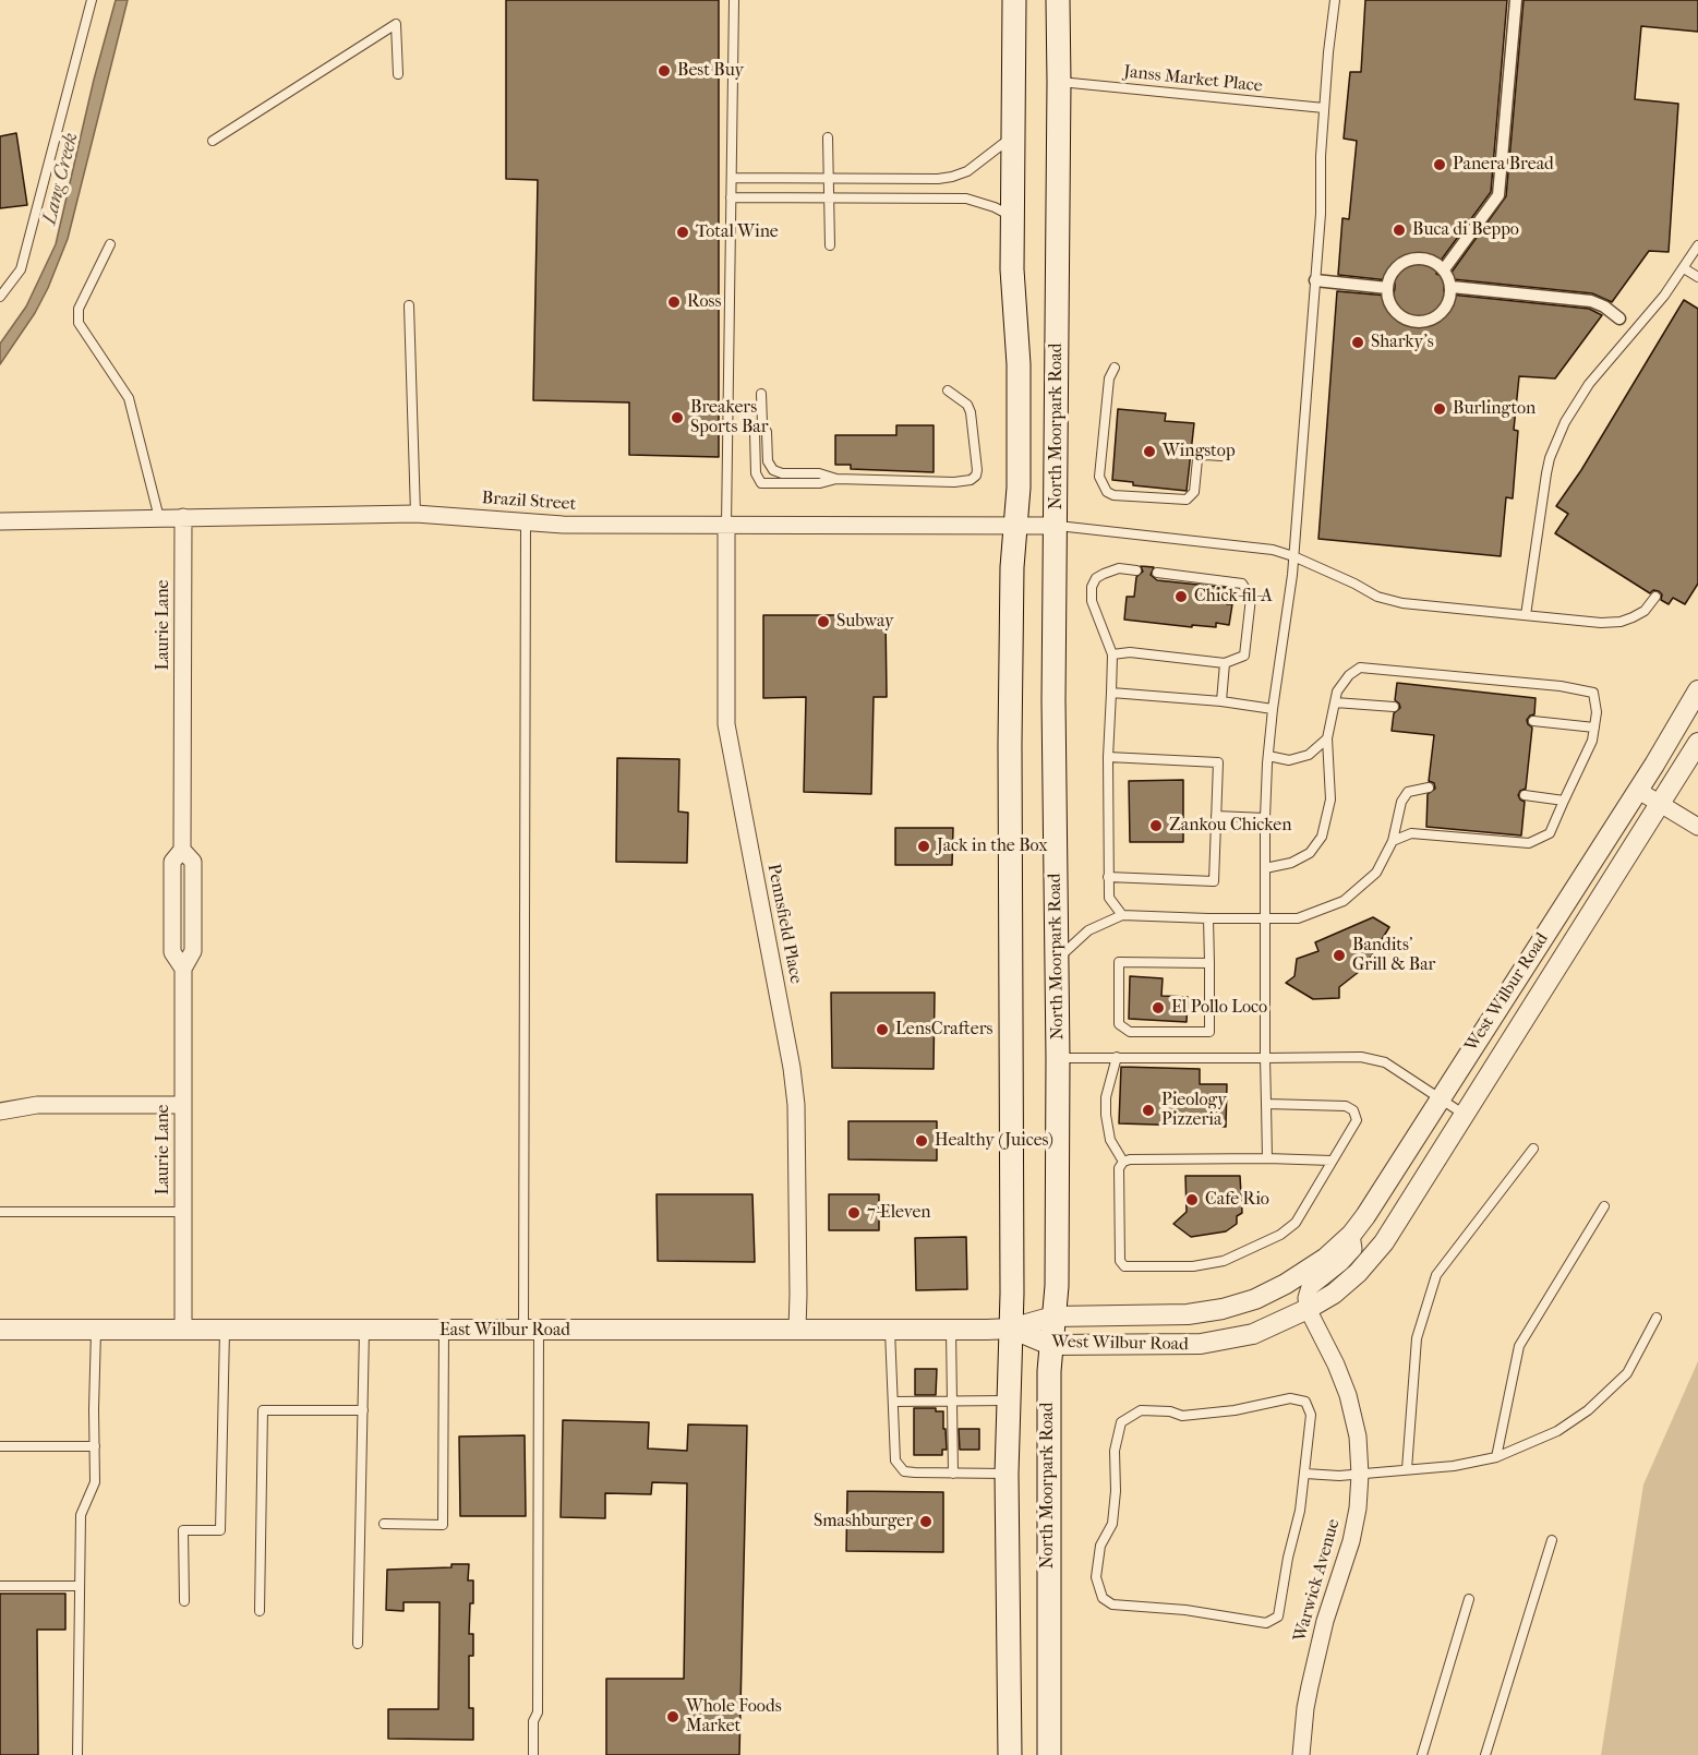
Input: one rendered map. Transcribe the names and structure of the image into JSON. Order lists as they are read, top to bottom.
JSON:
{
  "streets": {
    "main road": ["North Moorpark Road"],
    "street": [
      "Brazil Street",
      "Laurie Lane",
      "Pennsfield Place",
      "West Wilbur Road",
      "East Wilbur Road",
      "Warwick Avenue"
    ],
    "lane": ["Janss Market Place"]
  },
  "crossings": [
    ["Janss Market Place", "North Moorpark Road"],
    ["North Moorpark Road", "Brazil Street"],
    ["North Moorpark Road", "West Wilbur Road"],
    ["Brazil Street", "Laurie Lane"],
    ["Brazil Street", "Pennsfield Place"],
    ["Laurie Lane", "East Wilbur Road"],
    ["Pennsfield Place", "East Wilbur Road"],
    ["West Wilbur Road", "East Wilbur Road"],
    ["West Wilbur Road", "Warwick Avenue"]
  ],
  "water": ["Lang Creek"],
  "places": [
    "Best Buy",
    "Panera Bread",
    "Buca di Beppo",
    "Total Wine",
    "Ross",
    "Sharky's",
    "Burlington",
    "Breakers Sports Bar",
    "Wingstop",
    "Chick-fil-A",
    "Subway",
    "Zankou Chicken",
    "Jack in the Box",
    "Bandits' Grill & Bar",
    "El Pollo Loco",
    "LensCrafters",
    "Pieology Pizzeria",
    "Healthy (Juices)",
    "Cafe Rio",
    "7-Eleven",
    "Smashburger",
    "Whole Foods Market"
  ]
}
